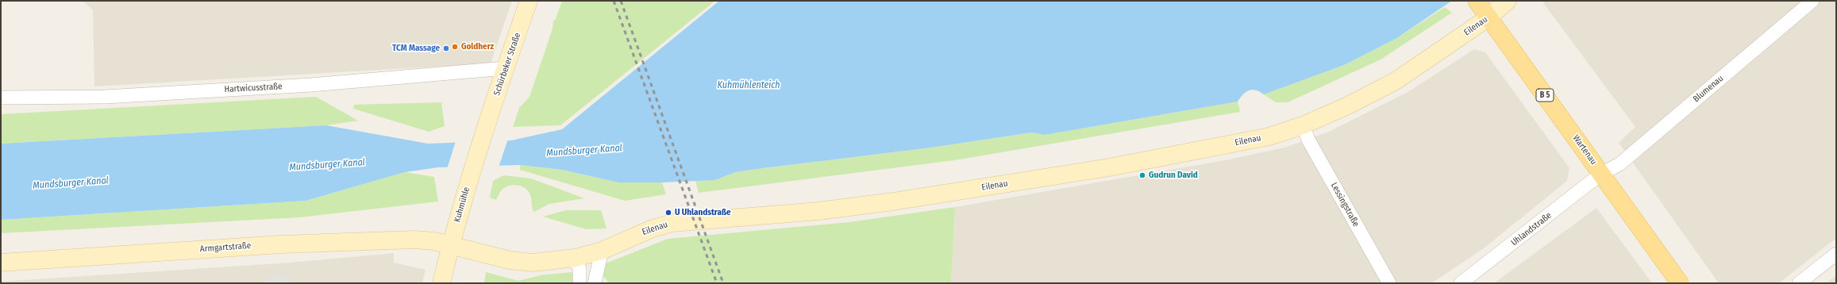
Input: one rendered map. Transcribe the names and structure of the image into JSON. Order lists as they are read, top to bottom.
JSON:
{
  "streets": {
    "main road": ["B 5", "Wartenau"],
    "street": [
      "Eilenau",
      "Schürbeker Straße",
      "Hartwicusstraße",
      "Blumenau",
      "Kuhmühle",
      "Lessingstraße",
      "Uhlandstraße",
      "Armgartstraße"
    ]
  },
  "crossings": [
    ["Eilenau", "B 5"],
    ["Eilenau", "Wartenau"],
    ["Eilenau", "Kuhmühle"],
    ["Eilenau", "Lessingstraße"],
    ["Eilenau", "Armgartstraße"],
    ["Schürbeker Straße", "Hartwicusstraße"],
    ["Schürbeker Straße", "Kuhmühle"],
    ["Blumenau", "Wartenau"],
    ["Blumenau", "Uhlandstraße"],
    ["B 5", "Wartenau"],
    ["Wartenau", "Uhlandstraße"],
    ["Kuhmühle", "Armgartstraße"]
  ],
  "water": ["Kuhmühlenteich", "Mundsburger Kanal"],
  "places": [
    "Goldherz",
    "TCM Massage",
    "Gudrun David",
    "U Uhlandstraße"
  ]
}
